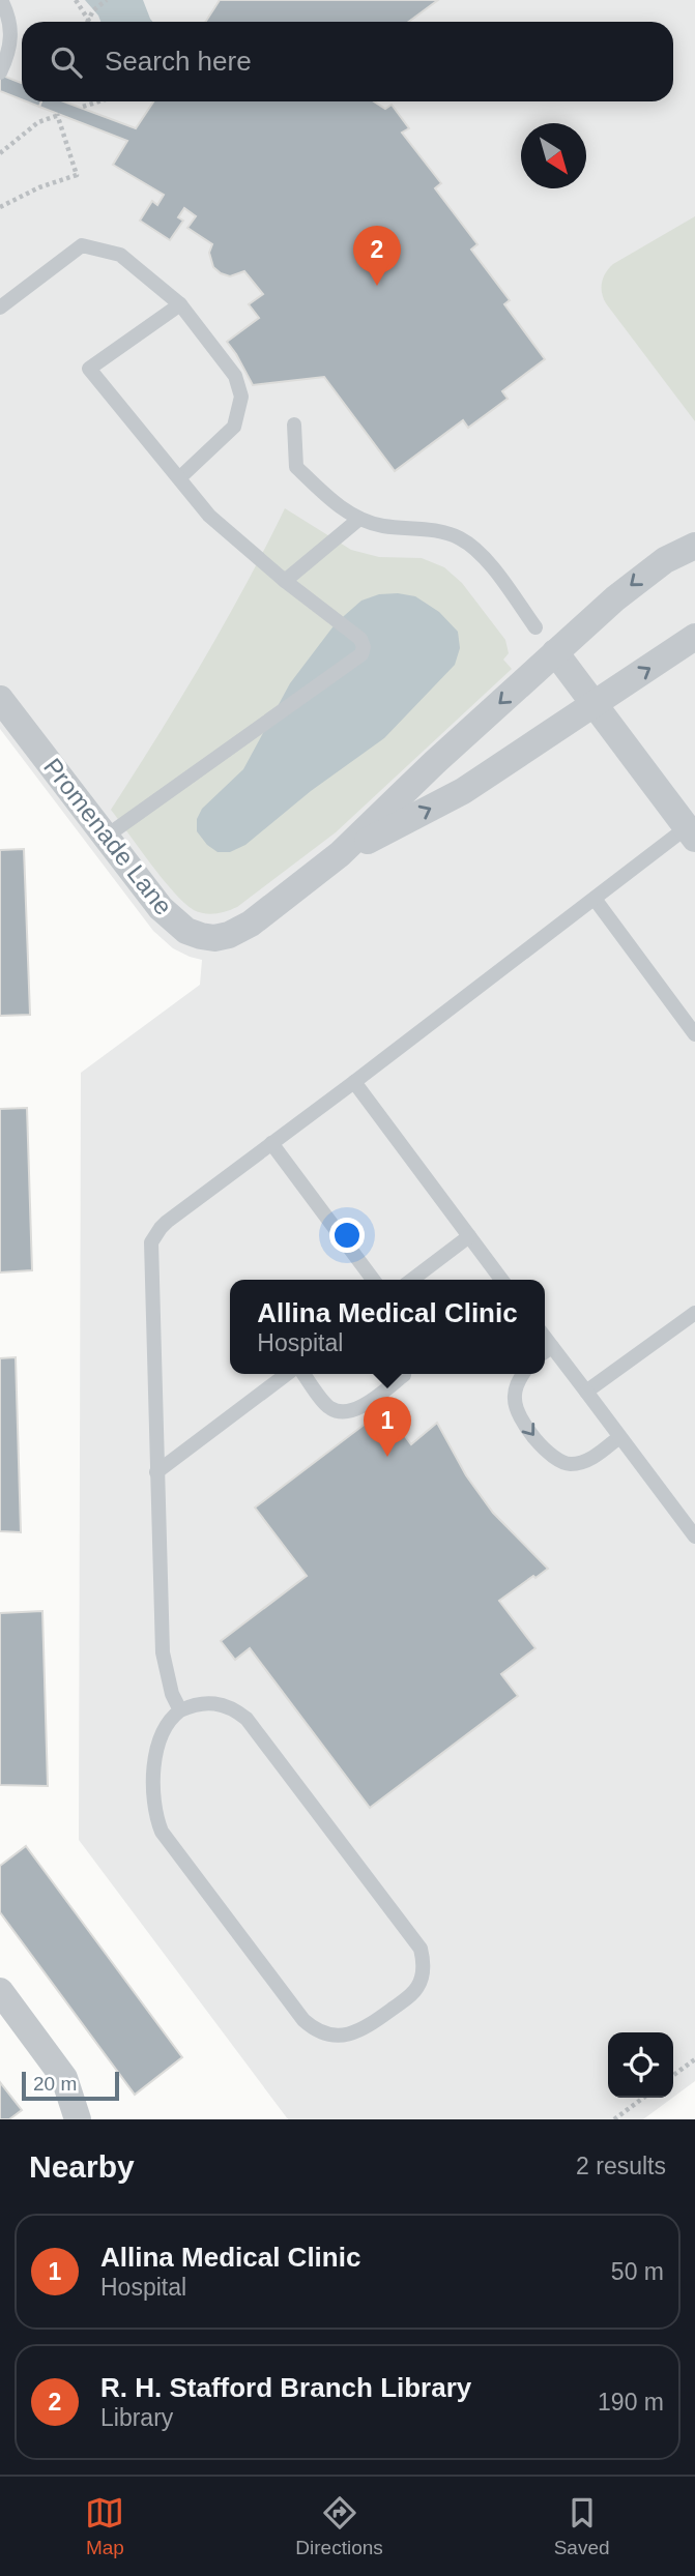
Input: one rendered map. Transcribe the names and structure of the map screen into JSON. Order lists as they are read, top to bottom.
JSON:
{
  "streets": {
    "street": ["Promenade Lane"]
  },
  "scale_bar": "20 m",
  "north": "bottom right",
  "page": {
    "search": "Search here",
    "pins": ["2", "1"],
    "popup": ["Allina Medical Clinic", "Hospital"],
    "scale": "20 m",
    "heading": ["Nearby", "2 results"],
    "list": [
      {
        "mark": "1",
        "name": "Allina Medical Clinic",
        "note": "Hospital",
        "value": "50 m"
      },
      {
        "mark": "2",
        "name": "R. H. Stafford Branch Library",
        "note": "Library",
        "value": "190 m"
      }
    ],
    "nav": ["Map", "Directions", "Saved"]
  }
}
